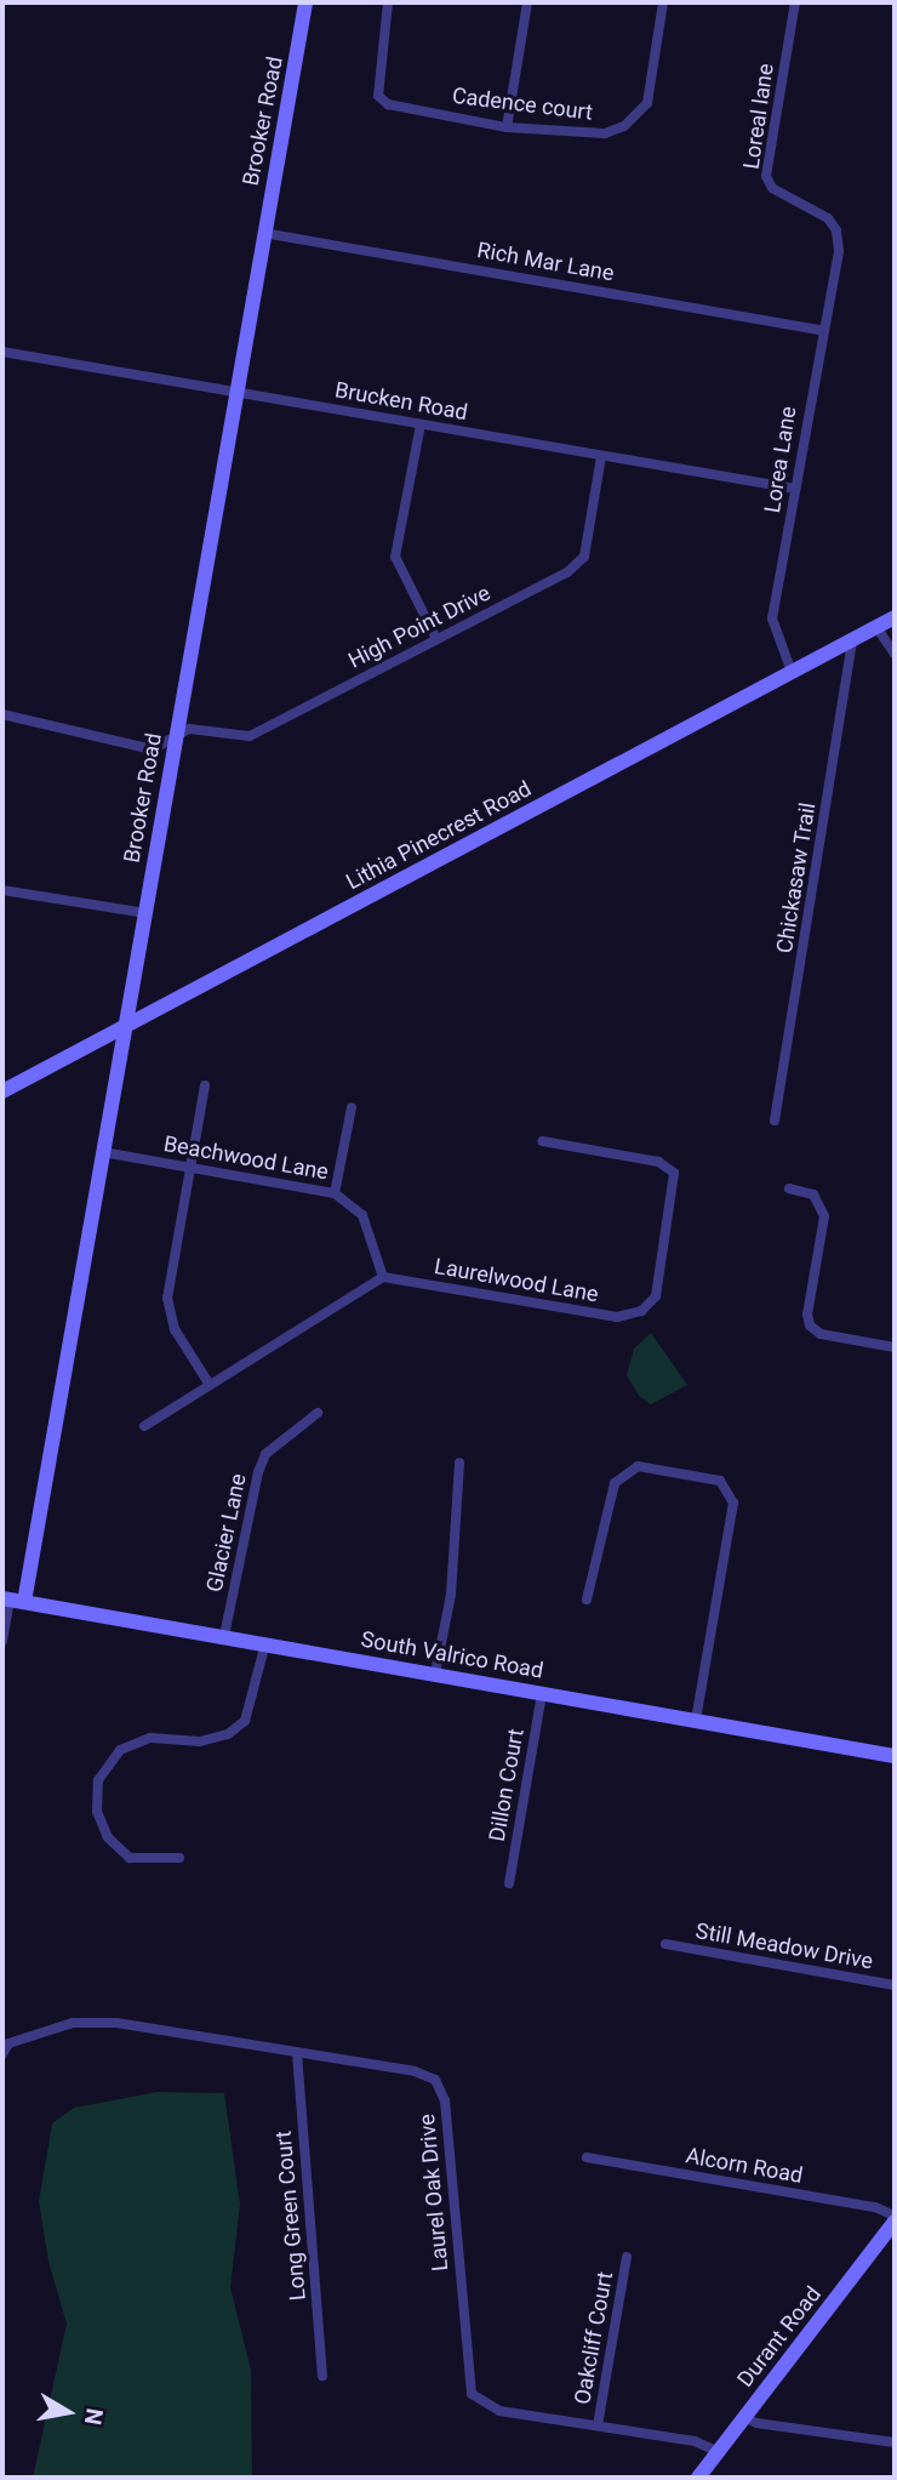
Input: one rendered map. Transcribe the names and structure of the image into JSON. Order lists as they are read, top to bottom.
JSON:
{
  "streets": {
    "street": [
      "Cadence court",
      "Loreal lane",
      "Brooker Road",
      "Rich Mar Lane",
      "Brucken Road",
      "Lorea Lane",
      "High Point Drive",
      "Lithia Pinecrest Road",
      "Chickasaw Trail",
      "Beachwood Lane",
      "Laurelwood Lane",
      "Glacier Lane",
      "South Valrico Road",
      "Dillon Court",
      "Still Meadow Drive",
      "Alcorn Road",
      "Laurel Oak Drive",
      "Long Green Court",
      "Durant Road",
      "Oakcliff Court"
    ]
  },
  "crossings": [
    ["Loreal lane", "Lorea Lane"],
    ["Brooker Road", "Rich Mar Lane"],
    ["Brooker Road", "Brucken Road"],
    ["Brooker Road", "High Point Drive"],
    ["Brooker Road", "Lithia Pinecrest Road"],
    ["Brooker Road", "Beachwood Lane"],
    ["Brooker Road", "South Valrico Road"],
    ["Rich Mar Lane", "Lorea Lane"],
    ["Brucken Road", "Lorea Lane"],
    ["Brucken Road", "High Point Drive"],
    ["Lorea Lane", "Lithia Pinecrest Road"],
    ["Lithia Pinecrest Road", "Chickasaw Trail"],
    ["Beachwood Lane", "Laurelwood Lane"],
    ["Glacier Lane", "South Valrico Road"],
    ["South Valrico Road", "Dillon Court"],
    ["Laurel Oak Drive", "Long Green Court"],
    ["Laurel Oak Drive", "Durant Road"],
    ["Laurel Oak Drive", "Oakcliff Court"]
  ],
  "north": "right"
}
